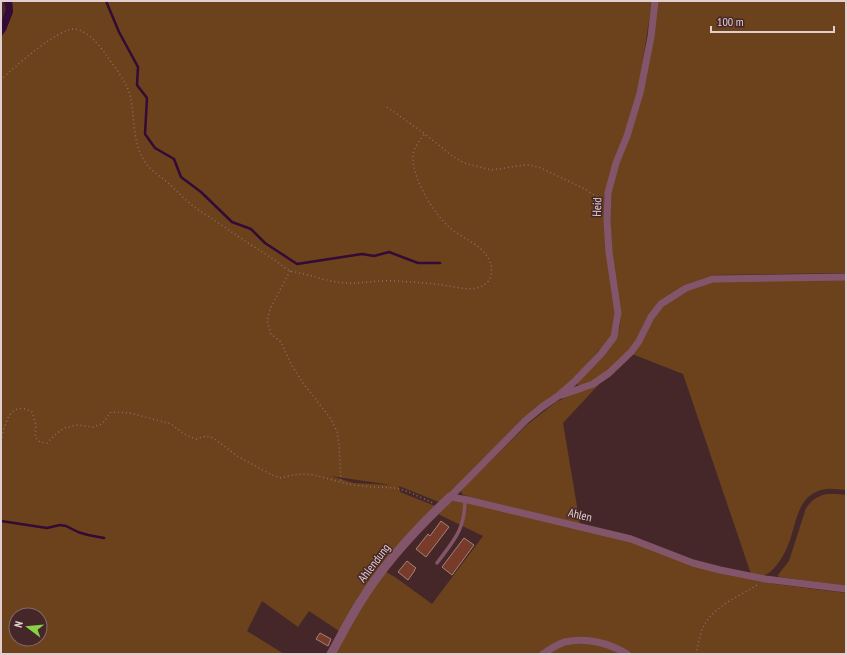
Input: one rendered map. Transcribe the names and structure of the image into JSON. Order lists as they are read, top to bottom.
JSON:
{
  "streets": {
    "street": ["Heid", "Ahlen", "Ahlendung"]
  },
  "crossings": [
    ["Ahlen", "Ahlendung"]
  ],
  "scale_bar": "100 m",
  "north": "left"
}
